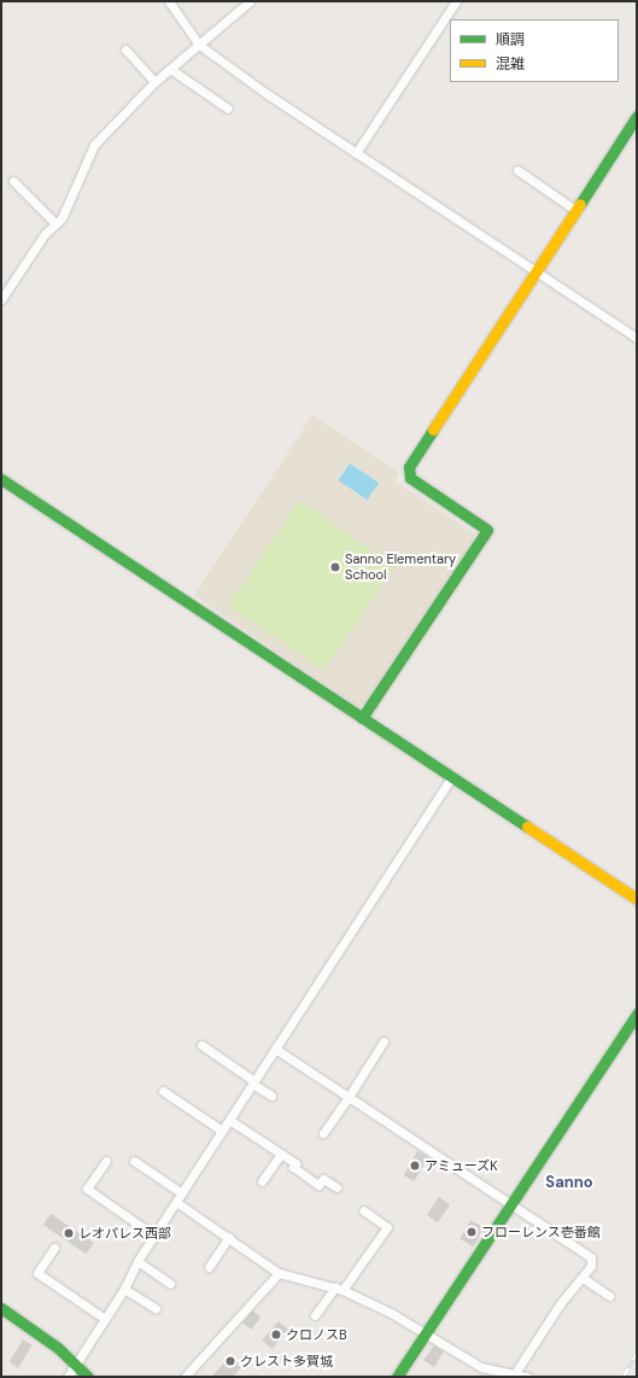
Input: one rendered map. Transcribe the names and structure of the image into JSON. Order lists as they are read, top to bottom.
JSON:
{
  "districts": ["Sanno"],
  "places": [
    "Sanno Elementary School",
    "アミューズK",
    "フローレンス壱番館",
    "レオパレス西部",
    "クロノスB",
    "クレスト多賀城"
  ],
  "legend": ["順調", "混雑"]
}
